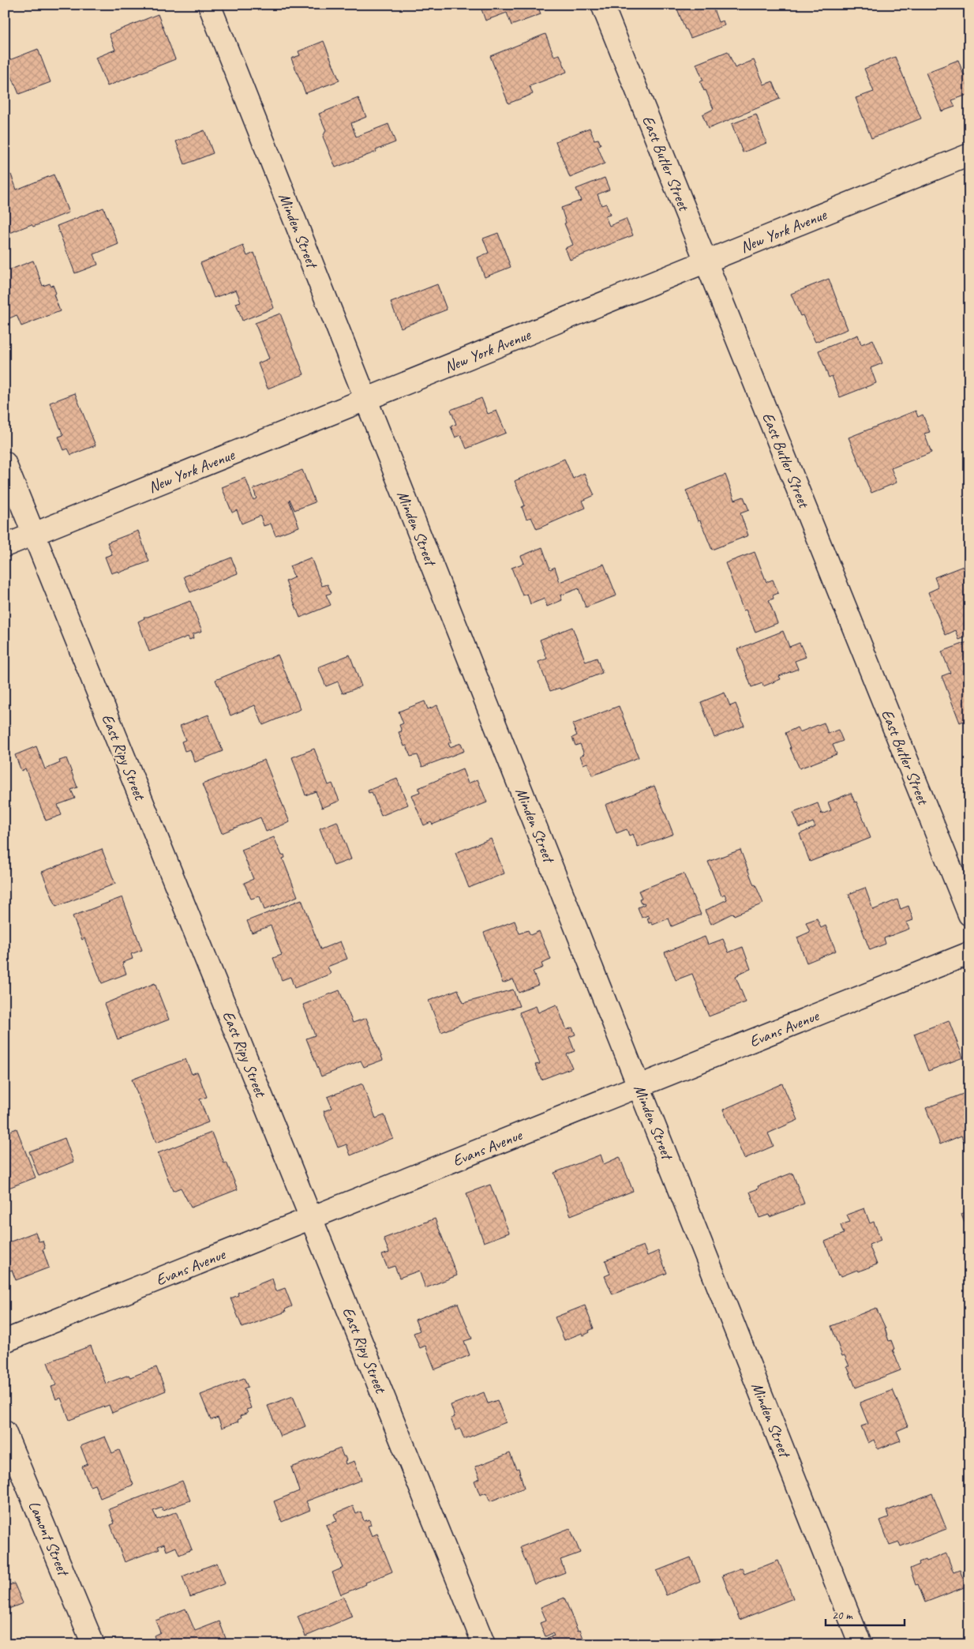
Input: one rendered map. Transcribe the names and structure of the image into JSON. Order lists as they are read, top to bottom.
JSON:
{
  "streets": {
    "street": [
      "East Butler Street",
      "Minden Street",
      "New York Avenue",
      "East Ripy Street",
      "Evans Avenue",
      "Lamont Street"
    ]
  },
  "crossings": [
    ["East Butler Street", "New York Avenue"],
    ["Minden Street", "New York Avenue"],
    ["Minden Street", "Evans Avenue"],
    ["New York Avenue", "East Ripy Street"],
    ["East Ripy Street", "Evans Avenue"]
  ],
  "scale_bar": "20 m"
}
